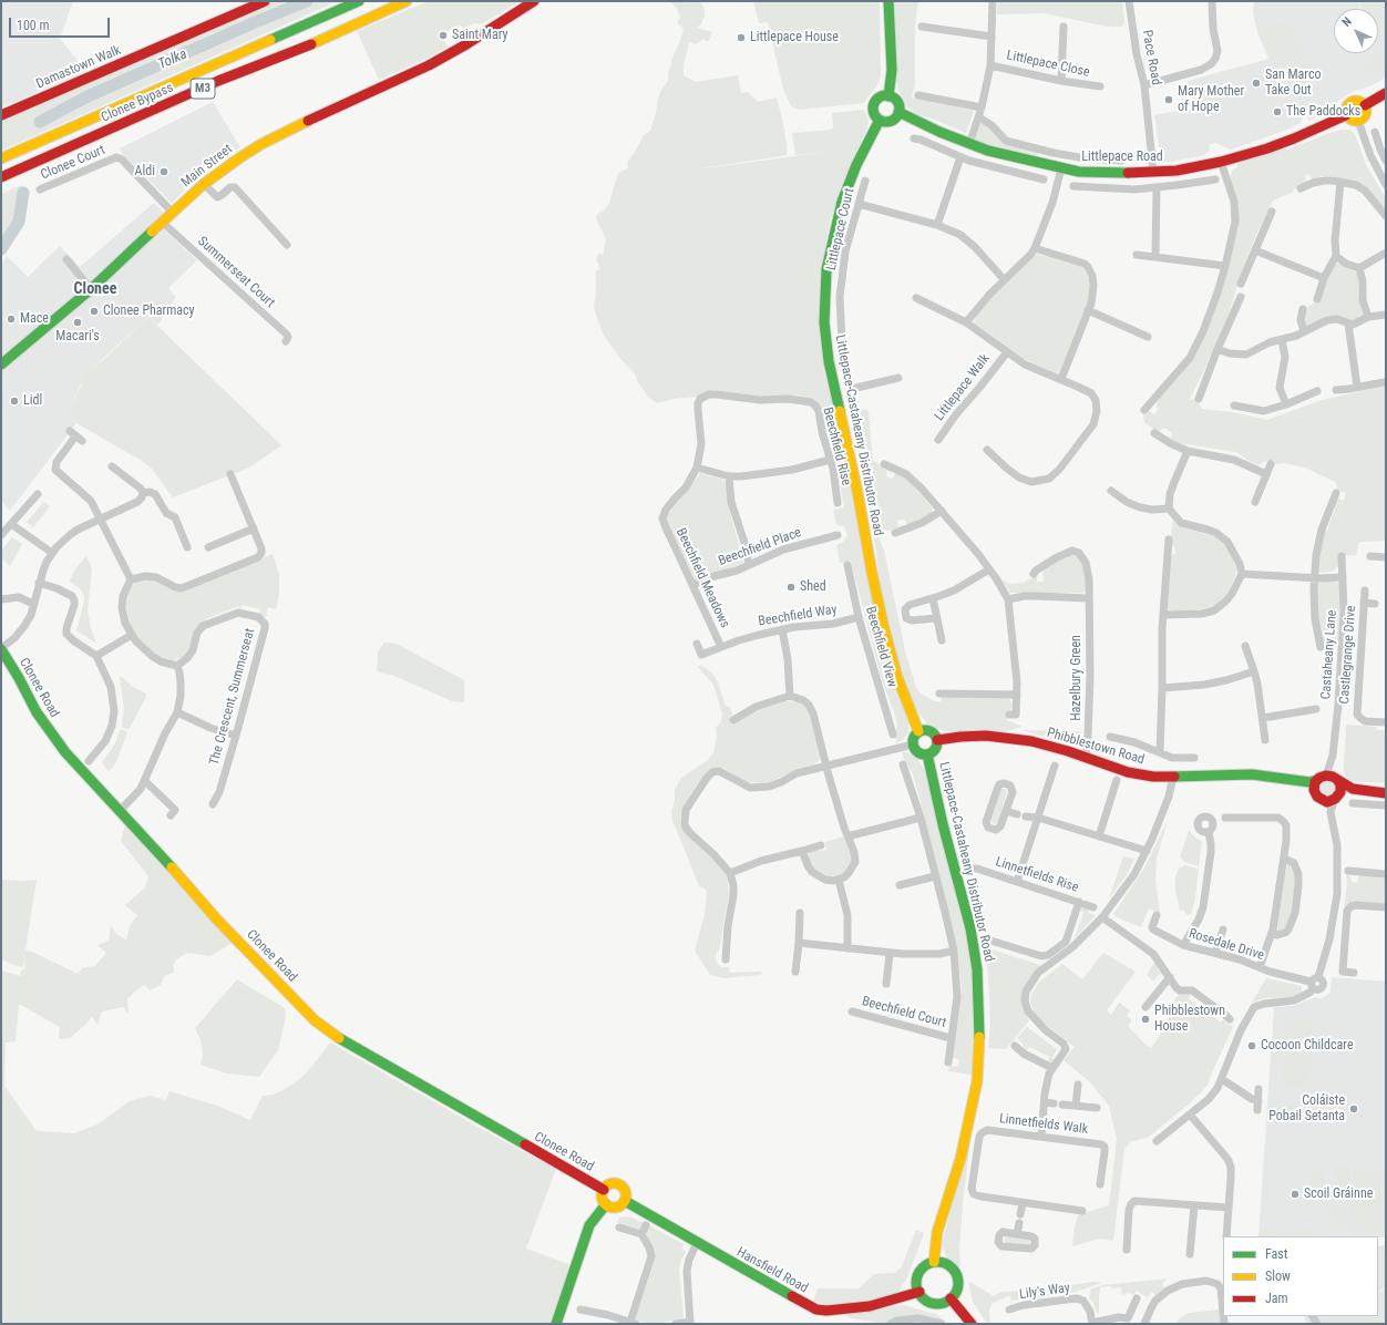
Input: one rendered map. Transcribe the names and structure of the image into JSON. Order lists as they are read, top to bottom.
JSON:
{
  "streets": {
    "main road": [
      "Damastown Walk",
      "M3",
      "Clonee Bypass",
      "Littlepace Road",
      "Main Street",
      "Littlepace-Castaheany Distributor Road",
      "Clonee Road",
      "Phibblestown Road",
      "Hansfield Road"
    ],
    "street": [
      "Pace Road",
      "Littlepace Close",
      "Clonee Court",
      "Littlepace Court",
      "Summerseat Court",
      "Littlepace Walk",
      "Beechfield Rise",
      "Beechfield Place",
      "Beechfield Meadows",
      "Beechfield Way",
      "Beechfield View",
      "Castaheany Lane",
      "Castlegrange Drive",
      "Hazelbury Green",
      "The Crescent, Summerseat",
      "Linnetfields Rise",
      "Rosedale Drive",
      "Beechfield Court",
      "Linnetfields Walk",
      "Lily's Way"
    ]
  },
  "crossings": [
    ["Pace Road", "Littlepace Road"],
    ["Littlepace Road", "Littlepace-Castaheany Distributor Road"],
    ["Clonee Court", "Main Street"],
    ["Main Street", "Summerseat Court"],
    ["Littlepace-Castaheany Distributor Road", "Phibblestown Road"],
    ["Littlepace-Castaheany Distributor Road", "Hansfield Road"],
    ["Beechfield Rise", "Beechfield Meadows"],
    ["Beechfield Place", "Beechfield Meadows"],
    ["Beechfield Meadows", "Beechfield Way"],
    ["Beechfield Way", "Beechfield View"],
    ["Castaheany Lane", "Phibblestown Road"],
    ["Hazelbury Green", "Phibblestown Road"],
    ["Clonee Road", "Hansfield Road"]
  ],
  "districts": ["Clonee"],
  "water": ["Tolka"],
  "places": [
    "Saint Mary",
    "Littlepace House",
    "San Marco Take Out",
    "Mary Mother of Hope",
    "The Paddocks",
    "Aldi",
    "Clonee Pharmacy",
    "Mace",
    "Macari's",
    "Lidl",
    "Shed",
    "Phibblestown House",
    "Cocoon Childcare",
    "Coláiste Pobail Setanta",
    "Scoil Gráinne"
  ],
  "legend": ["Fast", "Slow", "Jam"],
  "scale_bar": "100 m",
  "north": "top left"
}
